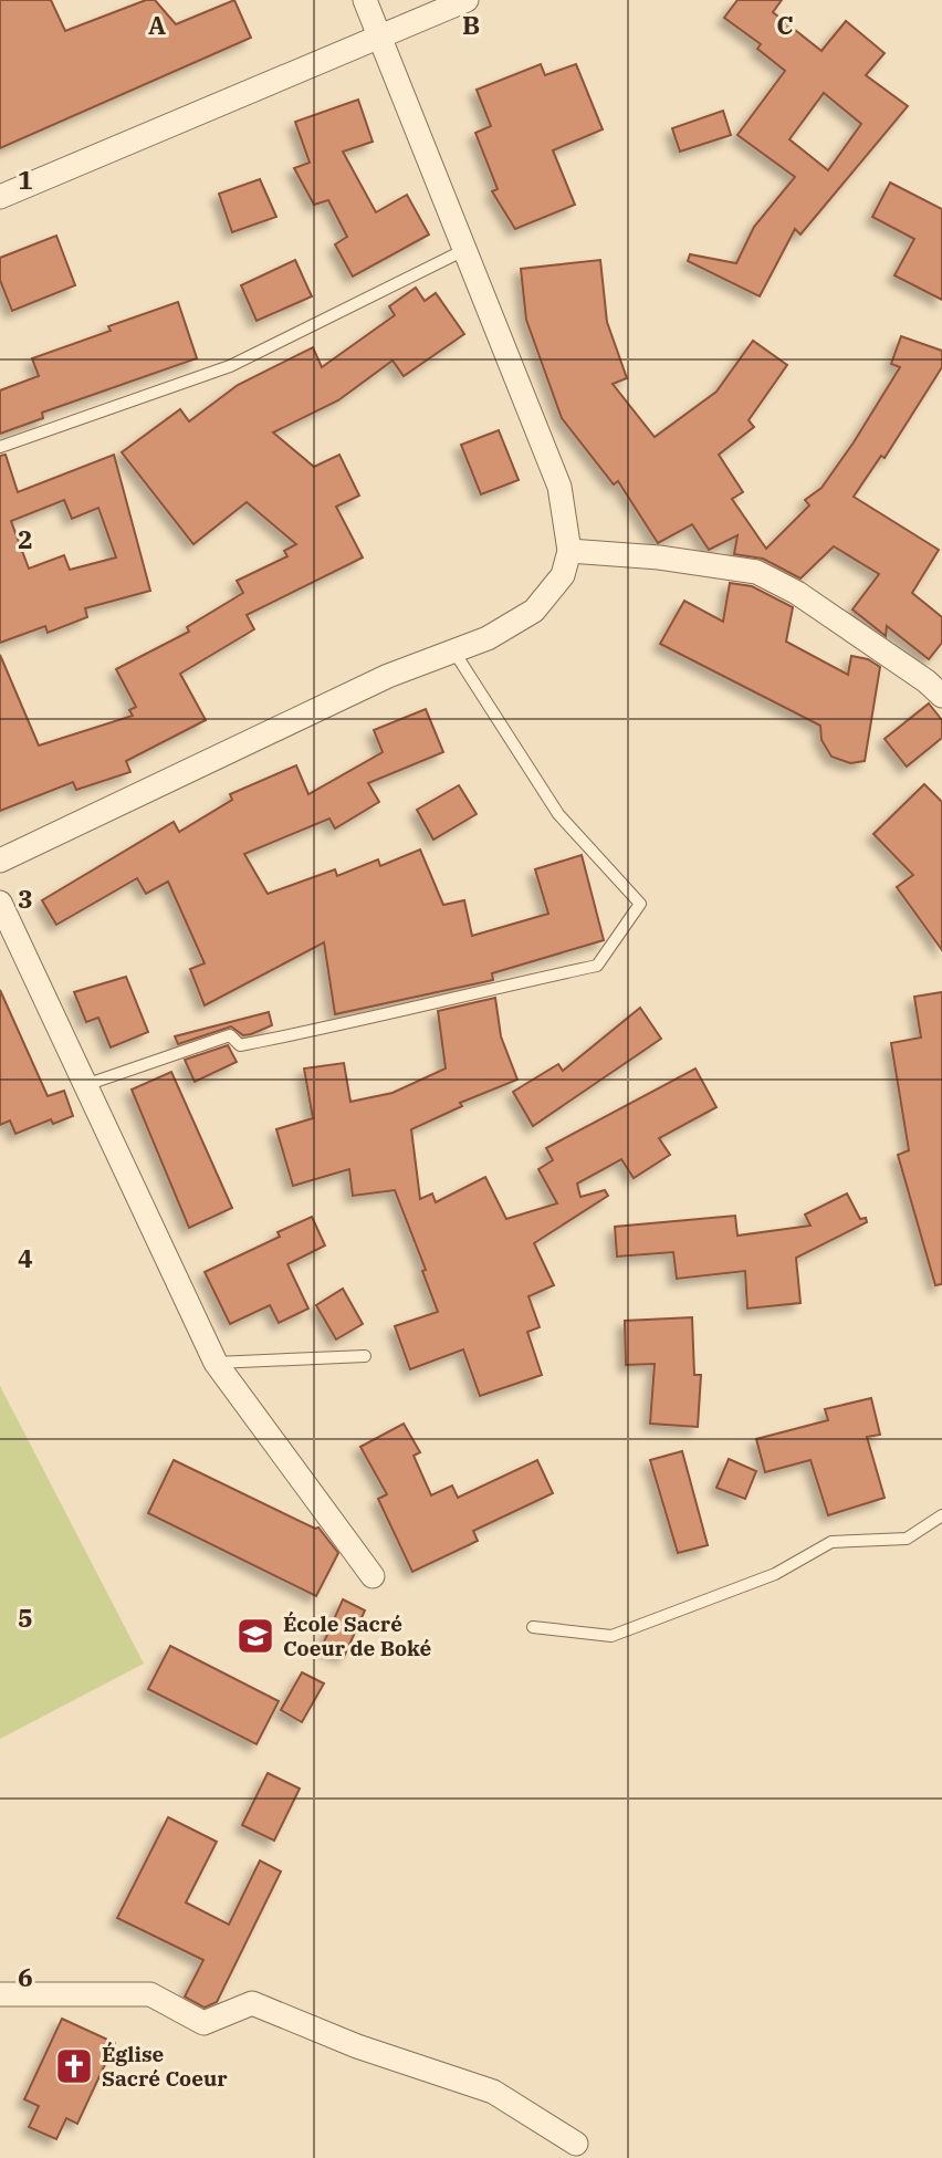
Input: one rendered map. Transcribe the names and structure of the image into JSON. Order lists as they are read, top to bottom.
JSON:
{
  "places": {
    "school or university": ["École Sacré Coeur de Boké"],
    "church": ["Église Sacré Coeur"]
  },
  "grid": {
    "columns": ["A", "B", "C"],
    "rows": [
      "1",
      "2",
      "3",
      "4",
      "5",
      "6"
    ]
  }
}
